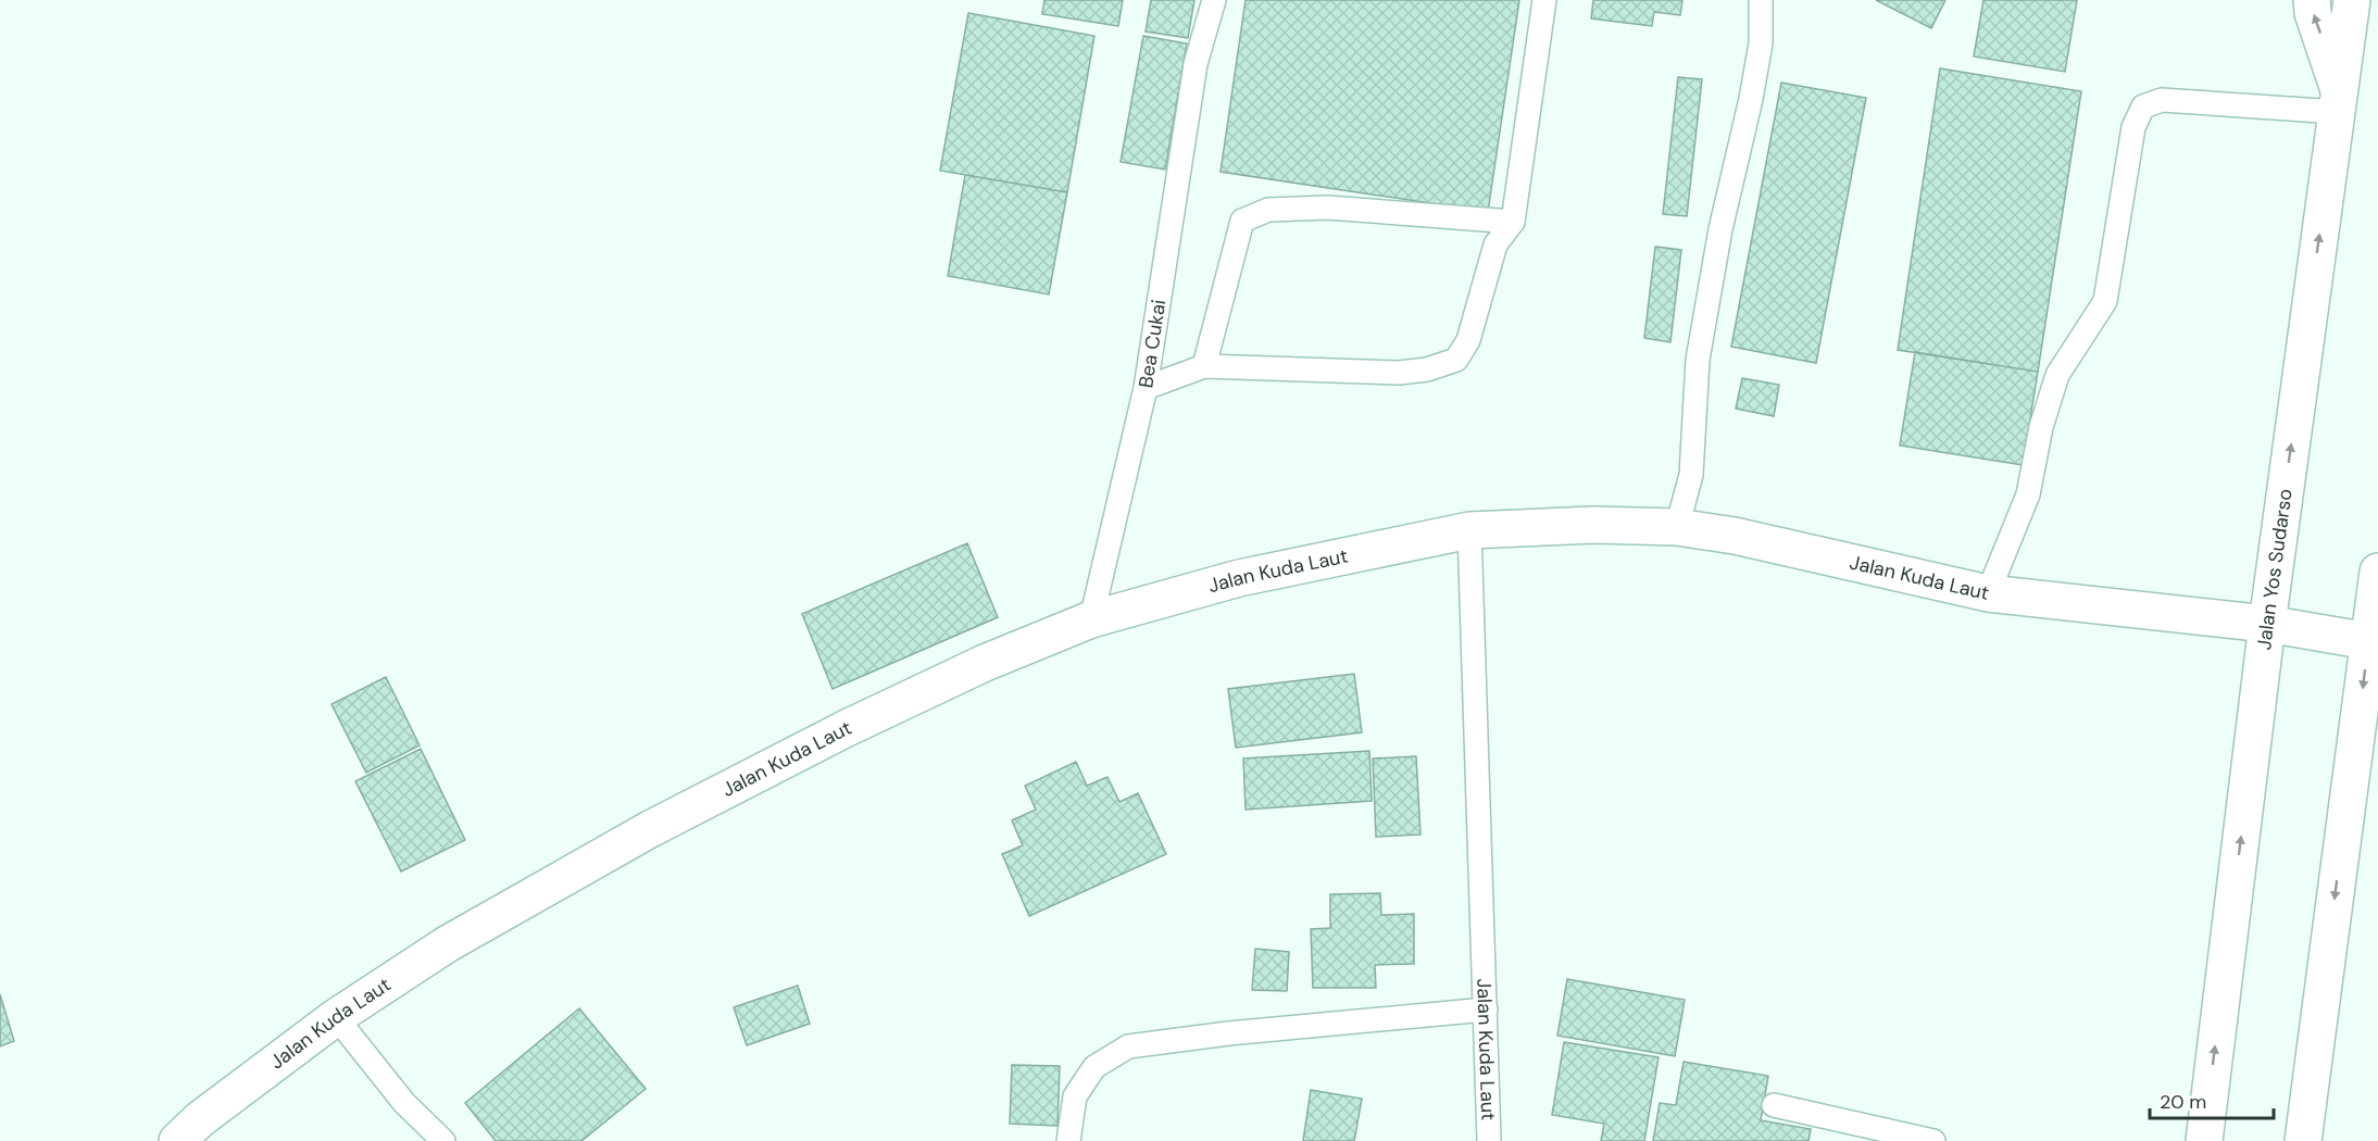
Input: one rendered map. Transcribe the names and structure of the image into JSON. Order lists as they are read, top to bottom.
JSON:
{
  "streets": {
    "main road": ["Jalan Kuda Laut", "Jalan Yos Sudarso"],
    "lane": ["Bea Cukai"]
  },
  "crossings": [
    ["Bea Cukai", "Jalan Kuda Laut"],
    ["Jalan Kuda Laut", "Jalan Yos Sudarso"]
  ],
  "scale_bar": "20 m"
}
